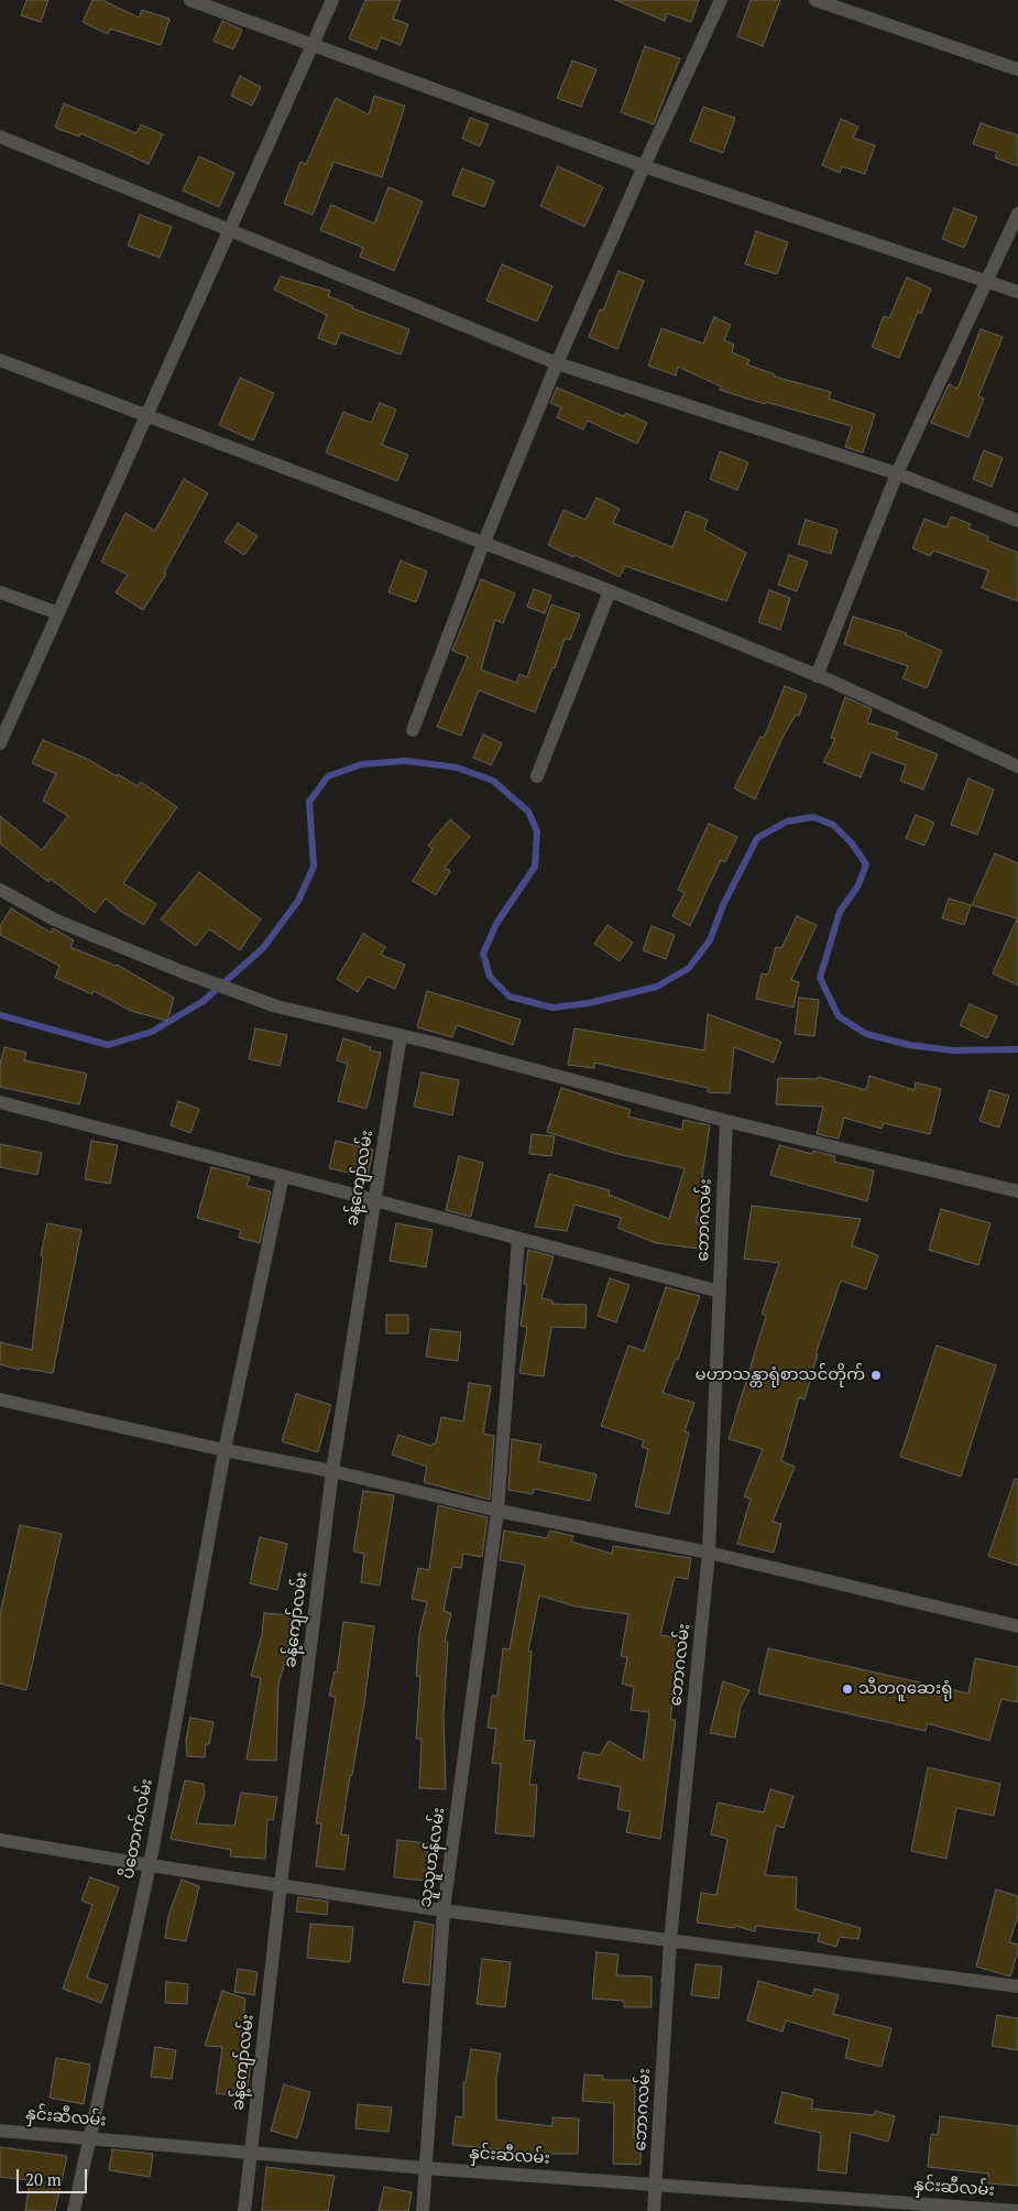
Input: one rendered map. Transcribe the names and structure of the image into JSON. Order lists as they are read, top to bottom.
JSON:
{
  "streets": {
    "street": [
      "ခန့်ကျော်လမ်း",
      "ဘောဂလမ်း",
      "ပိတောက်လမ်း",
      "သူသူဟန်လမ်း",
      "နှင်းဆီလမ်း"
    ]
  },
  "crossings": [
    ["ခန့်ကျော်လမ်း", "နှင်းဆီလမ်း"],
    ["ဘောဂလမ်း", "နှင်းဆီလမ်း"],
    ["ပိတောက်လမ်း", "နှင်းဆီလမ်း"],
    ["သူသူဟန်လမ်း", "နှင်းဆီလမ်း"]
  ],
  "places": ["မဟာသန္တာရုံစာသင်တိုက်", "သီတဂူဆေးရုံ"],
  "scale_bar": "20 m"
}
